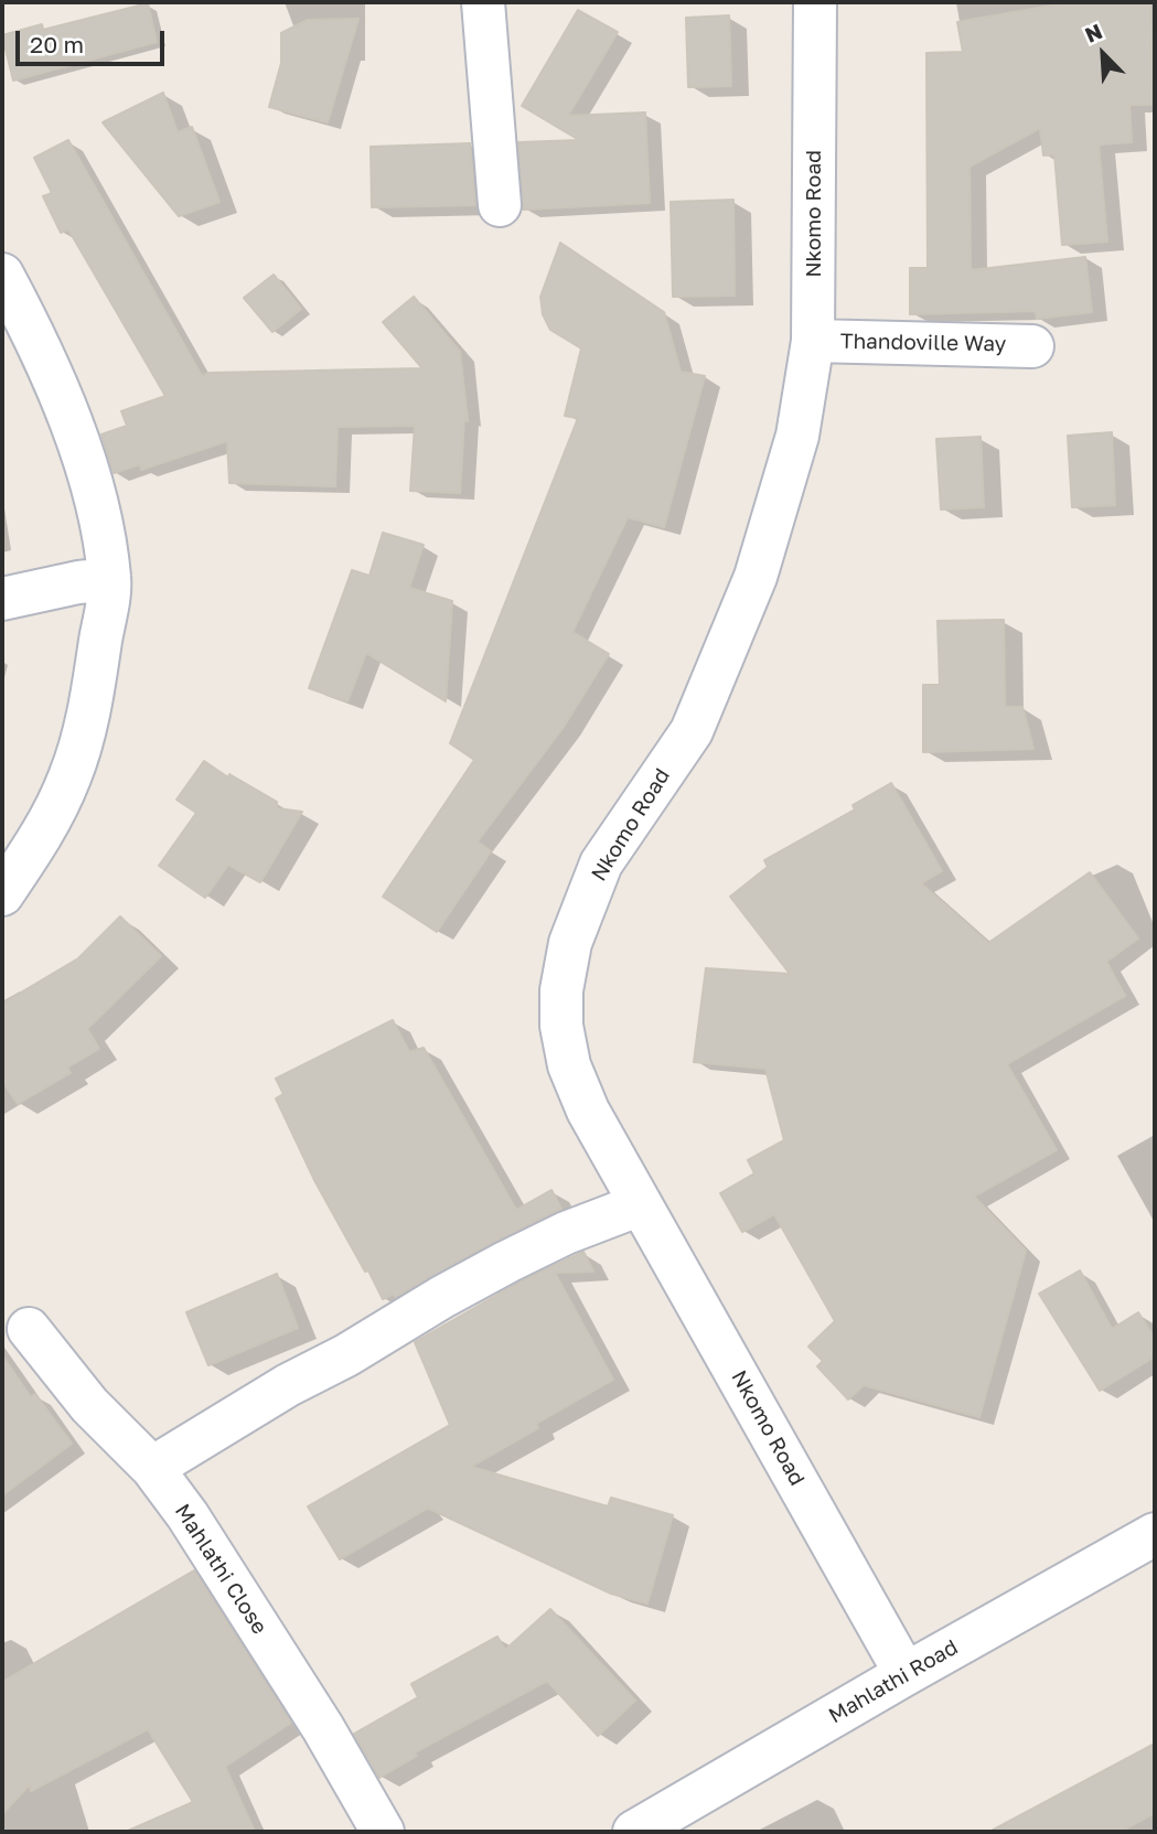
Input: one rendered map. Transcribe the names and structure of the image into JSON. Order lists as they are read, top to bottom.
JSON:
{
  "streets": {
    "street": [
      "Nkomo Road",
      "Thandoville Way",
      "Mahlathi Close",
      "Mahlathi Road"
    ]
  },
  "crossings": [
    ["Nkomo Road", "Thandoville Way"],
    ["Nkomo Road", "Mahlathi Road"]
  ],
  "scale_bar": "20 m",
  "north": "top left"
}
